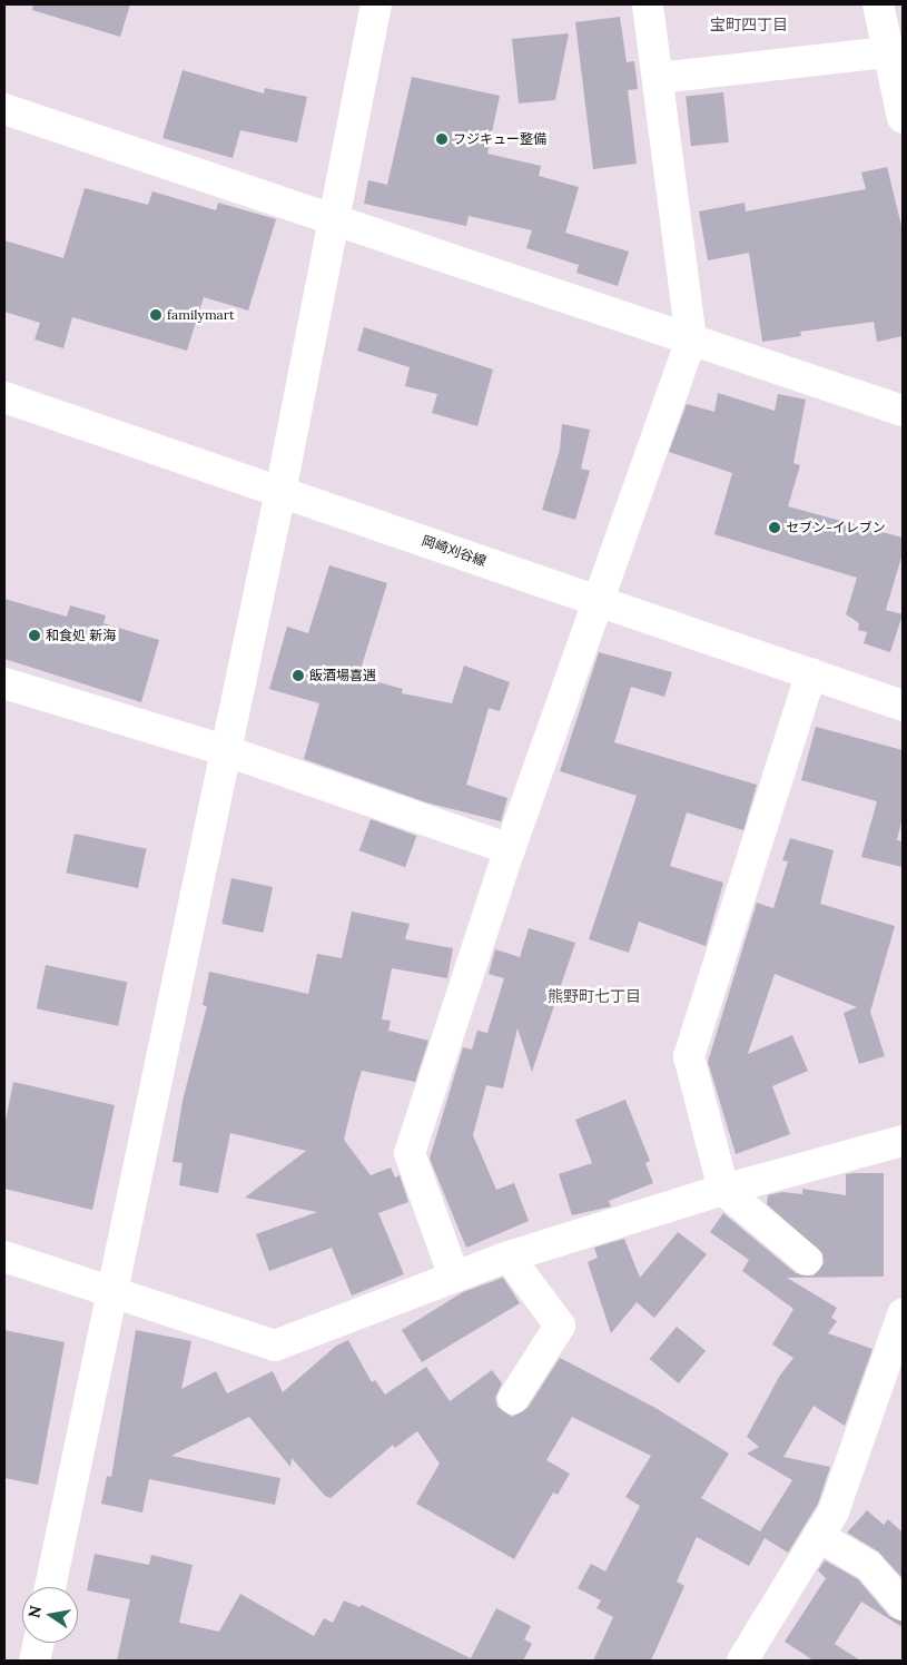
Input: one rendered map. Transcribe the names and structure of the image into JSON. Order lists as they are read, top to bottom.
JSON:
{
  "streets": {
    "street": ["岡崎刈谷線"]
  },
  "districts": ["宝町四丁目", "熊野町七丁目"],
  "places": [
    "フジキュー整備",
    "familymart",
    "セブン-イレブン",
    "和食処 新海",
    "飯酒場喜遇"
  ],
  "north": "left"
}
